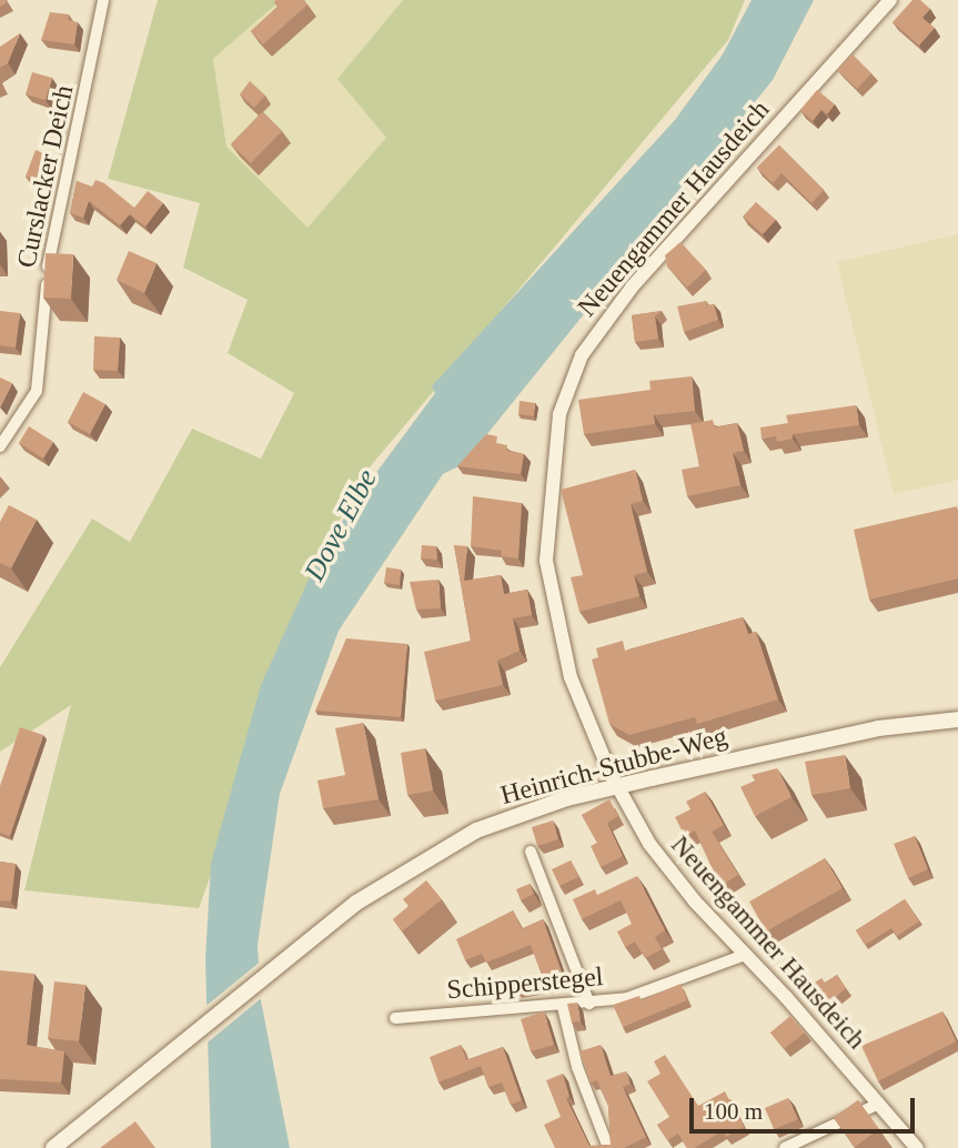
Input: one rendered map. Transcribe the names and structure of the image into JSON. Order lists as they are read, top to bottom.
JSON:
{
  "streets": {
    "main road": ["Heinrich-Stubbe-Weg"],
    "street": ["Curslacker Deich", "Neuengammer Hausdeich", "Schipperstegel"]
  },
  "crossings": [
    ["Neuengammer Hausdeich", "Heinrich-Stubbe-Weg"],
    ["Neuengammer Hausdeich", "Schipperstegel"]
  ],
  "water": ["Dove Elbe"],
  "scale_bar": "100 m"
}
